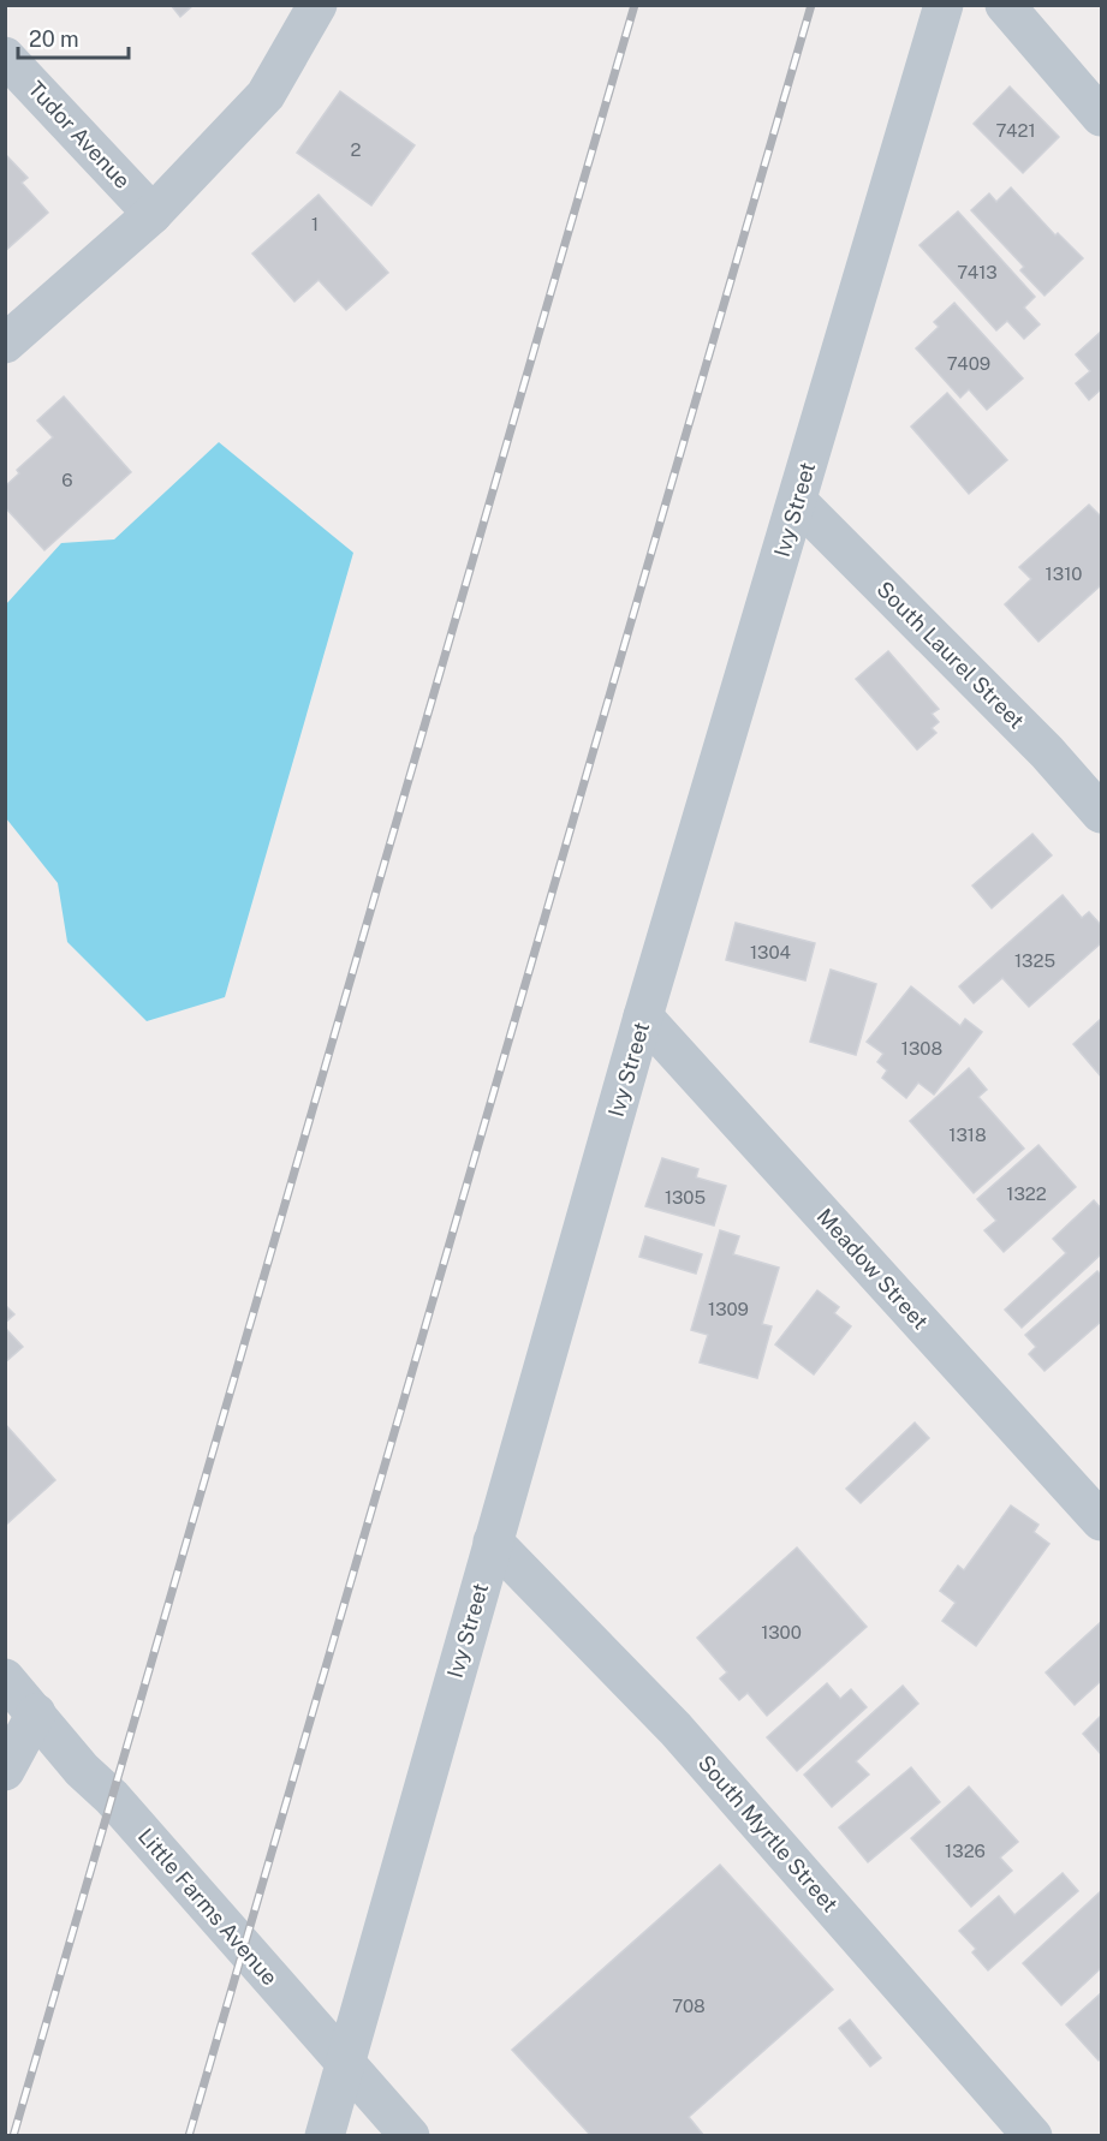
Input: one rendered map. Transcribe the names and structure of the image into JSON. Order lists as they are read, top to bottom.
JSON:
{
  "streets": {
    "street": [
      "Tudor Avenue",
      "Ivy Street",
      "South Laurel Street",
      "Meadow Street",
      "South Myrtle Street",
      "Little Farms Avenue"
    ]
  },
  "crossings": [
    ["Ivy Street", "South Laurel Street"],
    ["Ivy Street", "Meadow Street"],
    ["Ivy Street", "South Myrtle Street"],
    ["Ivy Street", "Little Farms Avenue"]
  ],
  "house_numbers": [
    "7421",
    "2",
    "1",
    "7413",
    "7409",
    "6",
    "1310",
    "1304",
    "1325",
    "1308",
    "1318",
    "1322",
    "1305",
    "1309",
    "1300",
    "1326",
    "708"
  ],
  "scale_bar": "20 m"
}
